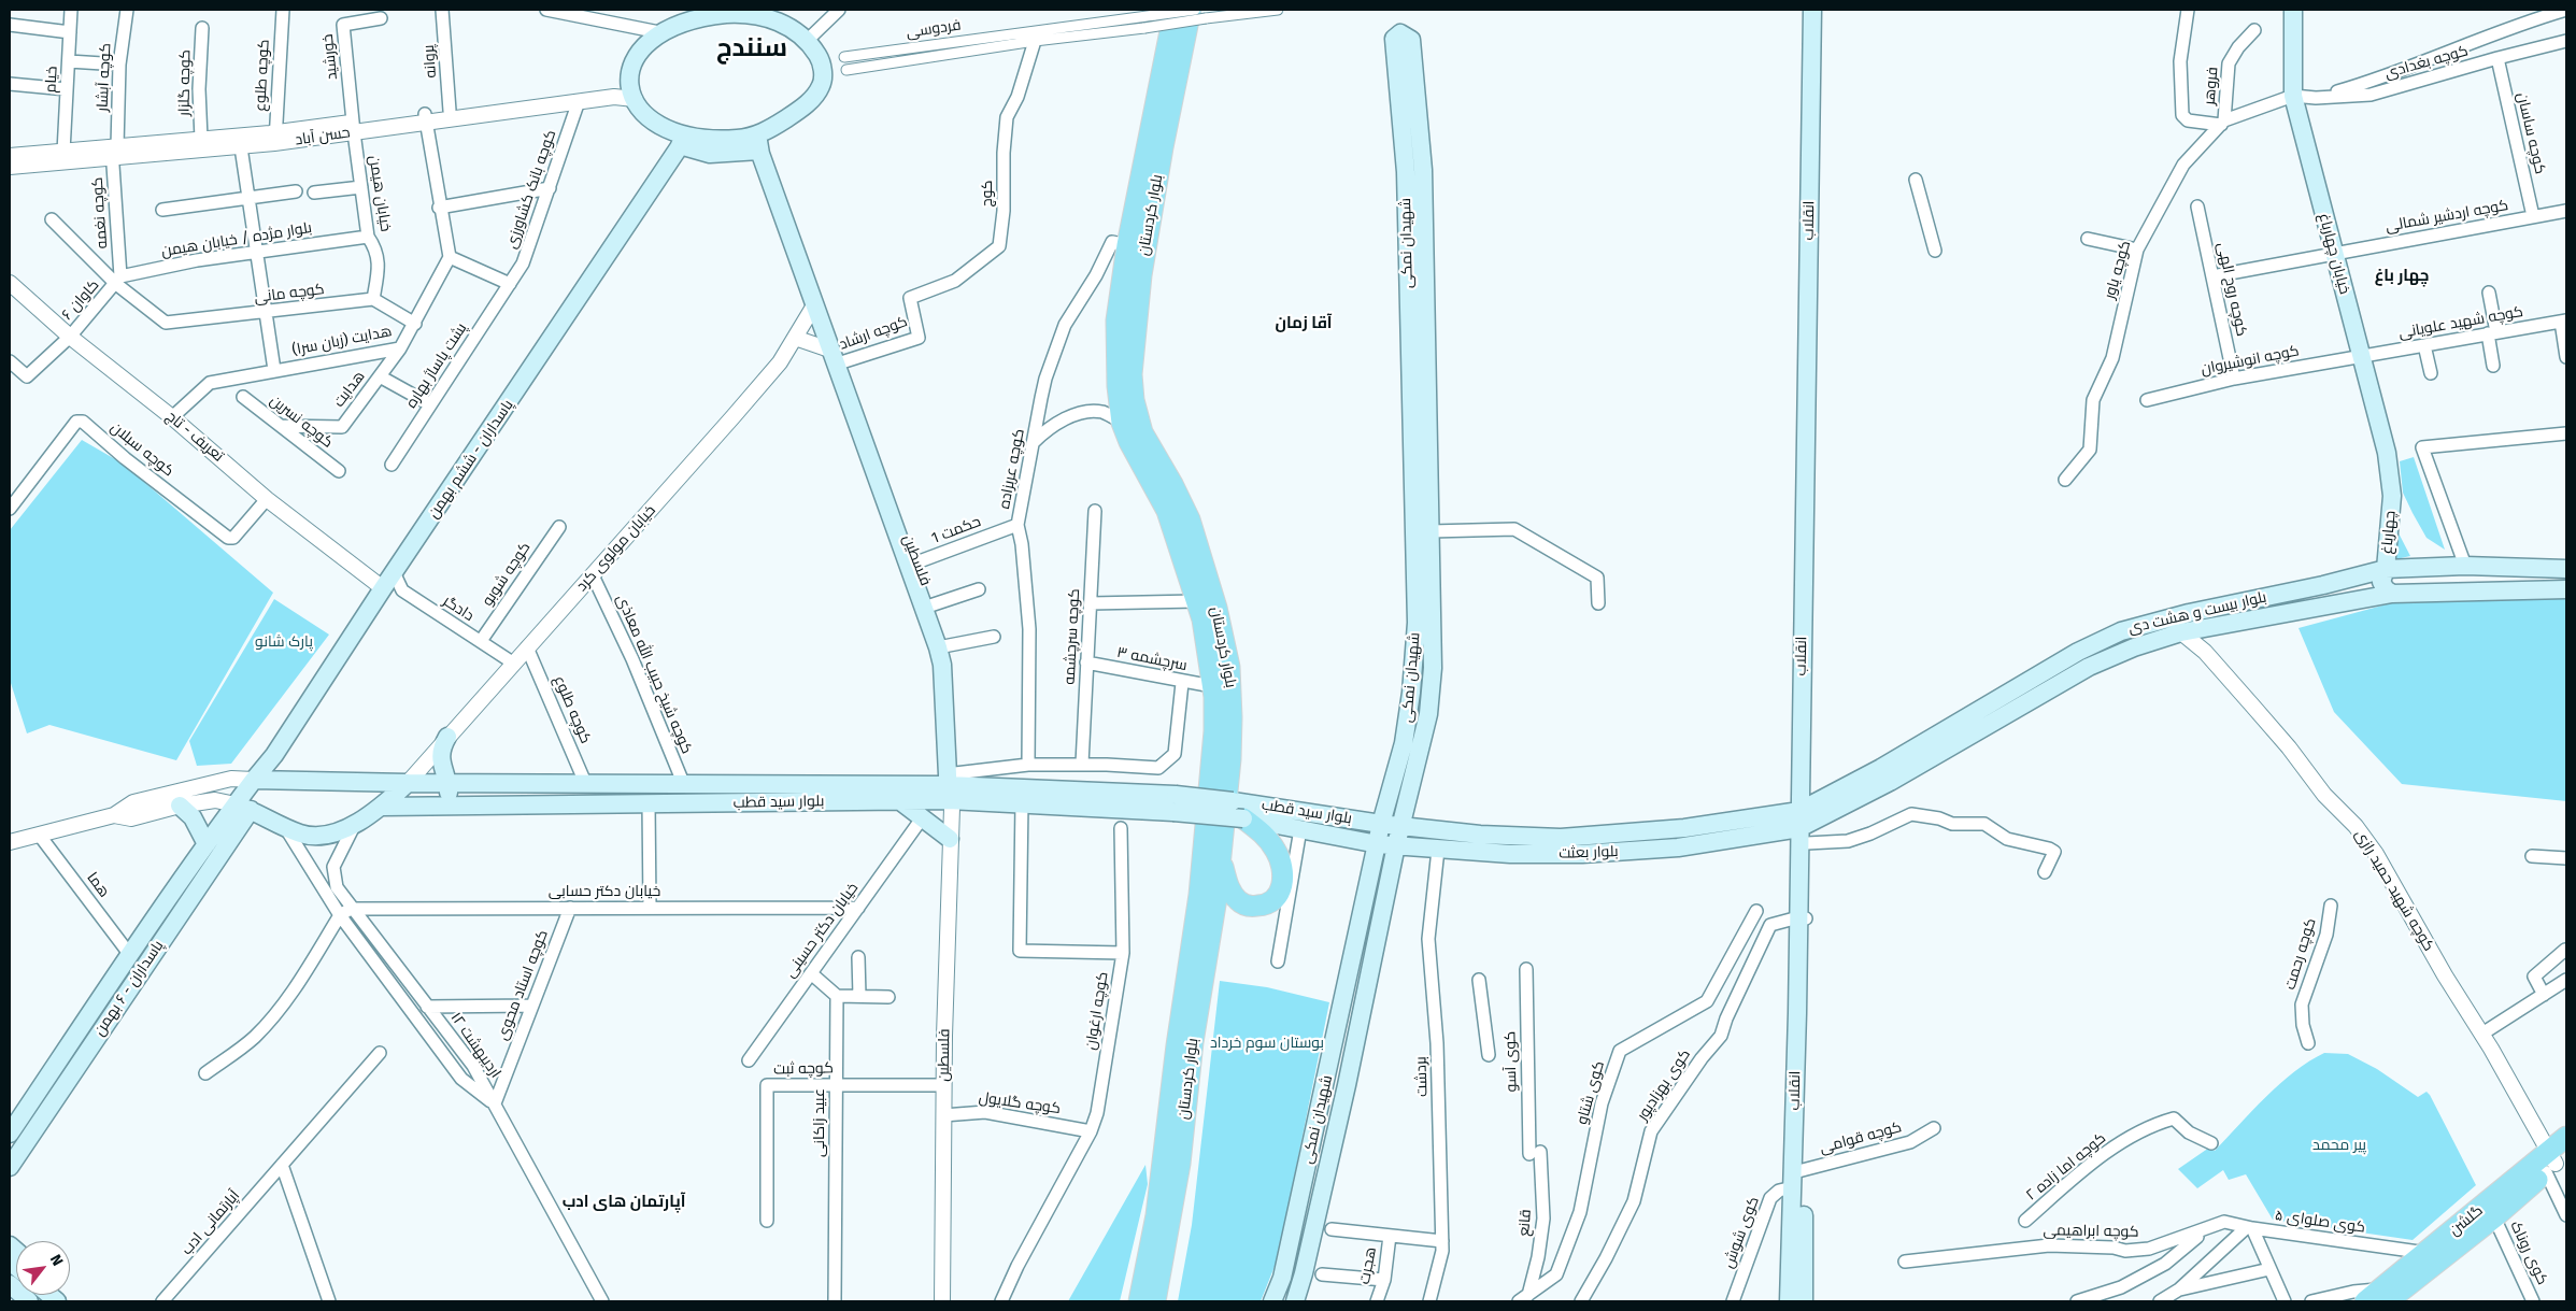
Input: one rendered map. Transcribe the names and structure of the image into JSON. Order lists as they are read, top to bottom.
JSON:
{
  "streets": {
    "main road": [
      "بلوار کردستان",
      "انقلاب",
      "شهیدان نمکی",
      "خیابان چهارباغ",
      "پاسداران - ششم بهمن",
      "چهارباغ",
      "فلسطین",
      "بلوار بیست و هشت دی",
      "بلوار سید قطب",
      "بلوار بعثت",
      "پاسداران - ۶ بهمن",
      "گلشن"
    ],
    "street": [
      "فردوسی",
      "خورشید",
      "پروانه",
      "کوچه بغدادی",
      "کوچه طلوع",
      "کوچه آبشار",
      "خیام",
      "کوچه گلزار",
      "فروهر",
      "کوچه ساسان",
      "حسن آباد",
      "کوچه بانک کشاورزی",
      "خیابان هیمن",
      "کوچ",
      "کوچه نغمه",
      "کوچه اردشیر شمالی",
      "بلوار مژده / خیابان هیمن",
      "کوچه یاور",
      "کوچه روح الهی",
      "کوچه مانی",
      "کاوان ۶",
      "کوچه شهید علویانی",
      "کوچه ارشاد",
      "هدایت (زبان سرا)",
      "کوچه انوشیروان",
      "پشت پاساژ بهاره",
      "هدایت",
      "کوچه نسرین",
      "تعریف - تاج",
      "کوچه سبلان",
      "کوچه عربزاده",
      "حکمت 1",
      "خیابان مولوی کرد",
      "کوچه شوبو",
      "دادگر",
      "کوچه سرچشمه",
      "سرچشمه ۳",
      "کوچه شیخ حبیب الله معاذی",
      "هما",
      "کوچه شهید حمید رازی",
      "خیابان دکتر حسابی",
      "خیابان دکتر حسینی",
      "کوچه رحمت",
      "کوچه استاد محوی",
      "کوچه ارغوان",
      "۱۲ اردیبهشت",
      "کوی آسو",
      "کوچه ثبت",
      "بردشت",
      "کوی بهزادپور",
      "کوی شتاو",
      "کوچه گلایول",
      "عبید زاکانی",
      "کوچه قوامی",
      "کوچه اما زاده ۲",
      "کوی صلوای ۵",
      "آپارتمانی ادب",
      "قانع",
      "کوچه ابراهیمی",
      "کوی شوش",
      "کوی روناک",
      "هجرت"
    ]
  },
  "crossings": [
    ["فردوسی", "کوچ"],
    ["فردوسی", "بلوار کردستان"],
    ["خورشید", "حسن آباد"],
    ["خورشید", "خیابان هیمن"],
    ["پروانه", "حسن آباد"],
    ["کوچه بغدادی", "کوچه ساسان"],
    ["کوچه بغدادی", "خیابان چهارباغ"],
    ["کوچه بغدادی", "کوچه یاور"],
    ["کوچه طلوع", "حسن آباد"],
    ["کوچه طلوع", "خیابان مولوی کرد"],
    ["کوچه طلوع", "بلوار سید قطب"],
    ["کوچه آبشار", "حسن آباد"],
    ["کوچه آبشار", "کوچه نغمه"],
    ["خیام", "حسن آباد"],
    ["کوچه گلزار", "حسن آباد"],
    ["فروهر", "کوچه یاور"],
    ["کوچه ساسان", "کوچه اردشیر شمالی"],
    ["حسن آباد", "کوچه بانک کشاورزی"],
    ["حسن آباد", "خیابان هیمن"],
    ["حسن آباد", "کوچه نغمه"],
    ["حسن آباد", "پاسداران - ششم بهمن"],
    ["حسن آباد", "فلسطین"],
    ["کوچه بانک کشاورزی", "پشت پاساژ بهاره"],
    ["خیابان هیمن", "بلوار مژده / خیابان هیمن"],
    ["خیابان هیمن", "کوچه مانی"],
    ["کوچ", "کوچه ارشاد"],
    ["کوچه نغمه", "بلوار مژده / خیابان هیمن"],
    ["کوچه نغمه", "کوچه مانی"],
    ["کوچه نغمه", "کاوان ۶"],
    ["بلوار کردستان", "کوچه عربزاده"],
    ["بلوار کردستان", "سرچشمه ۳"],
    ["بلوار کردستان", "بلوار سید قطب"],
    ["کوچه اردشیر شمالی", "خیابان چهارباغ"],
    ["کوچه اردشیر شمالی", "کوچه روح الهی"],
    ["انقلاب", "بلوار بیست و هشت دی"],
    ["انقلاب", "بلوار بعثت"],
    ["انقلاب", "کوی بهزادپور"],
    ["انقلاب", "کوچه قوامی"],
    ["انقلاب", "کوی شوش"],
    ["بلوار مژده / خیابان هیمن", "کوچه مانی"],
    ["بلوار مژده / خیابان هیمن", "کاوان ۶"],
    ["شهیدان نمکی", "بلوار سید قطب"],
    ["شهیدان نمکی", "بلوار بعثت"],
    ["خیابان چهارباغ", "کوچه یاور"],
    ["خیابان چهارباغ", "کوچه شهید علویانی"],
    ["خیابان چهارباغ", "کوچه انوشیروان"],
    ["خیابان چهارباغ", "چهارباغ"],
    ["کوچه روح الهی", "کوچه انوشیروان"],
    ["کوچه مانی", "کاوان ۶"],
    ["کاوان ۶", "تعریف - تاج"],
    ["کوچه شهید علویانی", "کوچه انوشیروان"],
    ["کوچه ارشاد", "فلسطین"],
    ["هدایت (زبان سرا)", "هدایت"],
    ["هدایت (زبان سرا)", "تعریف - تاج"],
    ["هدایت", "کوچه نسرین"],
    ["تعریف - تاج", "کوچه سبلان"],
    ["تعریف - تاج", "پاسداران - ششم بهمن"],
    ["پاسداران - ششم بهمن", "فلسطین"],
    ["پاسداران - ششم بهمن", "دادگر"],
    ["پاسداران - ششم بهمن", "بلوار سید قطب"],
    ["پاسداران - ششم بهمن", "پاسداران - ۶ بهمن"],
    ["کوچه عربزاده", "حکمت 1"],
    ["حکمت 1", "فلسطین"],
    ["چهارباغ", "بلوار بیست و هشت دی"],
    ["خیابان مولوی کرد", "فلسطین"],
    ["خیابان مولوی کرد", "دادگر"],
    ["خیابان مولوی کرد", "کوچه شیخ حبیب الله معاذی"],
    ["خیابان مولوی کرد", "بلوار سید قطب"],
    ["فلسطین", "بلوار سید قطب"],
    ["فلسطین", "کوچه ثبت"],
    ["فلسطین", "کوچه گلایول"],
    ["کوچه شوبو", "دادگر"],
    ["بلوار بیست و هشت دی", "بلوار بعثت"],
    ["بلوار بیست و هشت دی", "کوچه شهید حمید رازی"],
    ["کوچه سرچشمه", "سرچشمه ۳"],
    ["کوچه شیخ حبیب الله معاذی", "بلوار سید قطب"],
    ["بلوار سید قطب", "بلوار بعثت"],
    ["بلوار سید قطب", "کوچه ارغوان"],
    ["بلوار بعثت", "بردشت"],
    ["هما", "پاسداران - ۶ بهمن"],
    ["کوچه شهید حمید رازی", "گلشن"],
    ["خیابان دکتر حسابی", "خیابان دکتر حسینی"],
    ["خیابان دکتر حسابی", "کوچه استاد محوی"],
    ["خیابان دکتر حسابی", "۱۲ اردیبهشت"],
    ["کوچه استاد محوی", "۱۲ اردیبهشت"],
    ["کوچه ارغوان", "کوچه گلایول"],
    ["کوی آسو", "قانع"],
    ["کوچه ثبت", "عبید زاکانی"],
    ["بردشت", "هجرت"],
    ["کوی شتاو", "قانع"],
    ["کوچه قوامی", "کوی شوش"],
    ["گلشن", "کوی صلوای ۵"],
    ["گلشن", "کوی روناک"],
    ["کوی صلوای ۵", "کوچه ابراهیمی"]
  ],
  "districts": [
    "سنندج",
    "چهار باغ",
    "آقا زمان",
    "آپارتمان های ادب"
  ],
  "parks": ["پارک شانو", "بوستان سوم خرداد", "پیر محمد"],
  "north": "top right"
}
